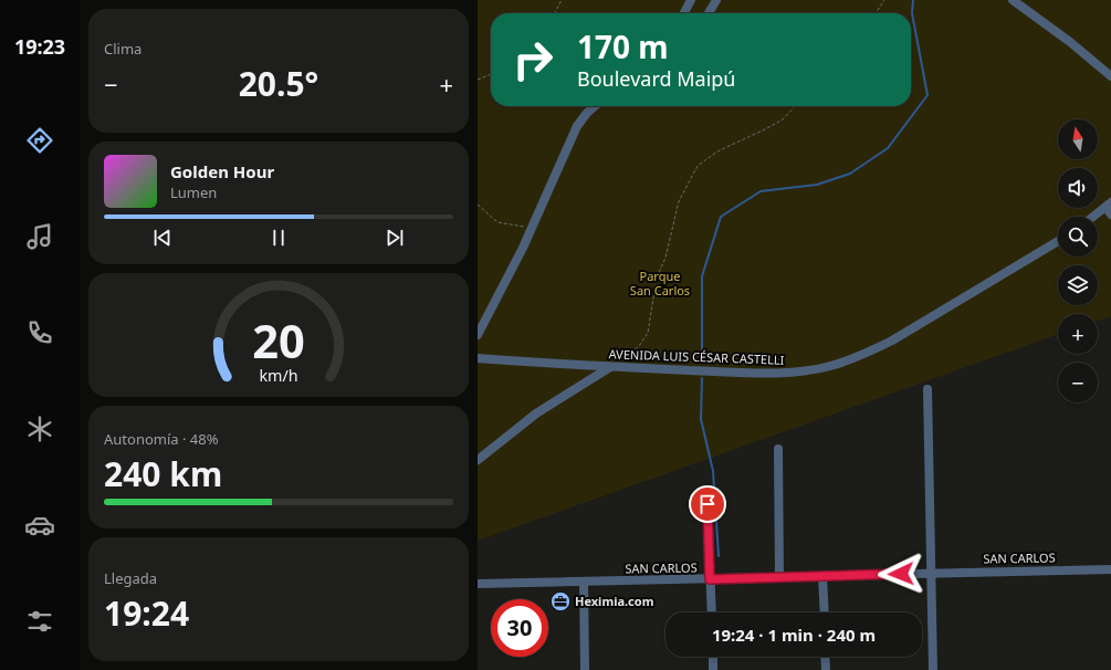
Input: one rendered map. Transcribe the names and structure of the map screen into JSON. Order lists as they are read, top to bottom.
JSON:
{
  "streets": {
    "street": ["AVENIDA LUIS CÉSAR CASTELLI", "SAN CARLOS"]
  },
  "parks": ["Parque San Carlos"],
  "places": {
    "office": ["Heximia.com"]
  },
  "north": "top",
  "page": {
    "tabs": "19:23",
    "tile": [
      "Clima",
      ["Autonomía · 48%", "240 km"],
      ["Llegada", "19:24"]
    ],
    "turn": ["170 m", "Boulevard Maipú"],
    "heat": ["−", "20.5°", "+"],
    "map_buttons": ["+", "−"],
    "song": ["Golden Hour", "Lumen"],
    "limit": "30",
    "trip": "19:24 · 1 min · 240 m",
    "gauge": ["20", "km/h"]
  }
}
